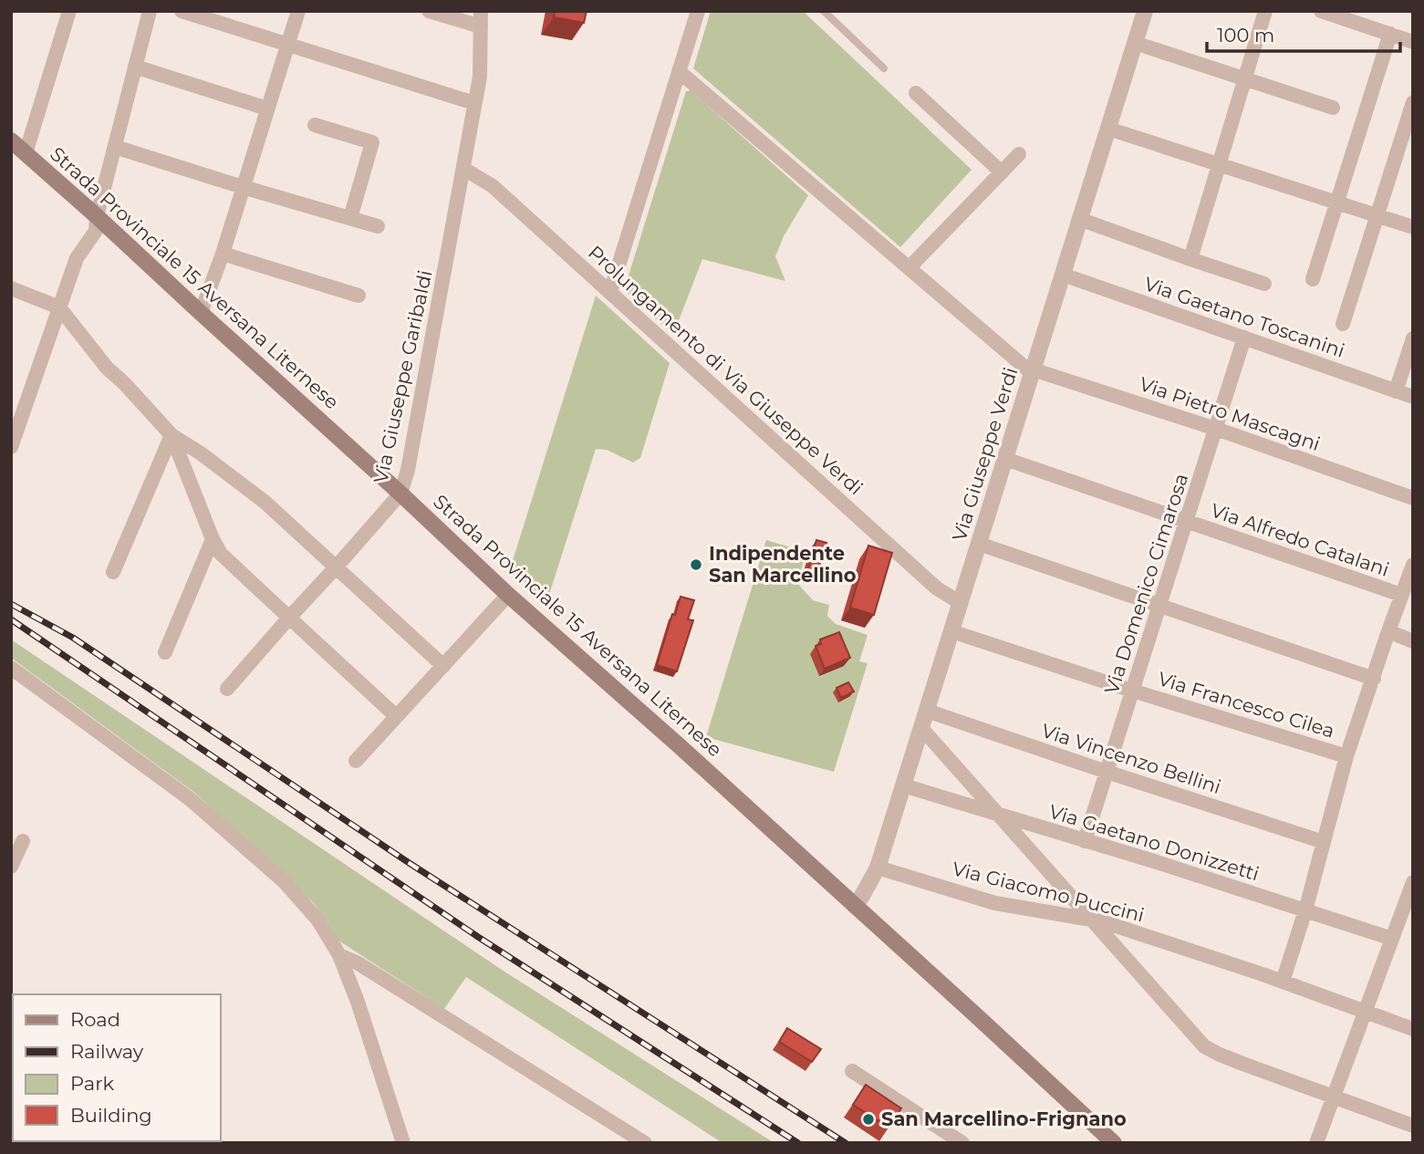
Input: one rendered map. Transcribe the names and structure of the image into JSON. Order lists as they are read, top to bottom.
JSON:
{
  "streets": {
    "main road": ["Strada Provinciale 15 Aversana Liternese"],
    "street": [
      "Via Gaetano Toscanini",
      "Prolungamento di Via Giuseppe Verdi",
      "Via Giuseppe Garibaldi",
      "Via Pietro Mascagni",
      "Via Giuseppe Verdi",
      "Via Alfredo Catalani",
      "Via Domenico Cimarosa",
      "Via Francesco Cilea",
      "Via Vincenzo Bellini",
      "Via Gaetano Donizzetti",
      "Via Giacomo Puccini"
    ]
  },
  "crossings": [
    ["Strada Provinciale 15 Aversana Liternese", "Via Giuseppe Garibaldi"],
    ["Strada Provinciale 15 Aversana Liternese", "Via Giuseppe Verdi"],
    ["Via Gaetano Toscanini", "Via Giuseppe Verdi"],
    ["Via Gaetano Toscanini", "Via Domenico Cimarosa"],
    ["Prolungamento di Via Giuseppe Verdi", "Via Giuseppe Garibaldi"],
    ["Prolungamento di Via Giuseppe Verdi", "Via Giuseppe Verdi"],
    ["Via Pietro Mascagni", "Via Giuseppe Verdi"],
    ["Via Pietro Mascagni", "Via Domenico Cimarosa"],
    ["Via Giuseppe Verdi", "Via Alfredo Catalani"],
    ["Via Giuseppe Verdi", "Via Francesco Cilea"],
    ["Via Giuseppe Verdi", "Via Vincenzo Bellini"],
    ["Via Giuseppe Verdi", "Via Gaetano Donizzetti"],
    ["Via Giuseppe Verdi", "Via Giacomo Puccini"],
    ["Via Alfredo Catalani", "Via Domenico Cimarosa"],
    ["Via Domenico Cimarosa", "Via Francesco Cilea"],
    ["Via Domenico Cimarosa", "Via Vincenzo Bellini"],
    ["Via Domenico Cimarosa", "Via Gaetano Donizzetti"]
  ],
  "places": ["Indipendente San Marcellino", "San Marcellino-Frignano"],
  "legend": [
    "Road",
    "Railway",
    "Park",
    "Building"
  ],
  "scale_bar": "100 m"
}
